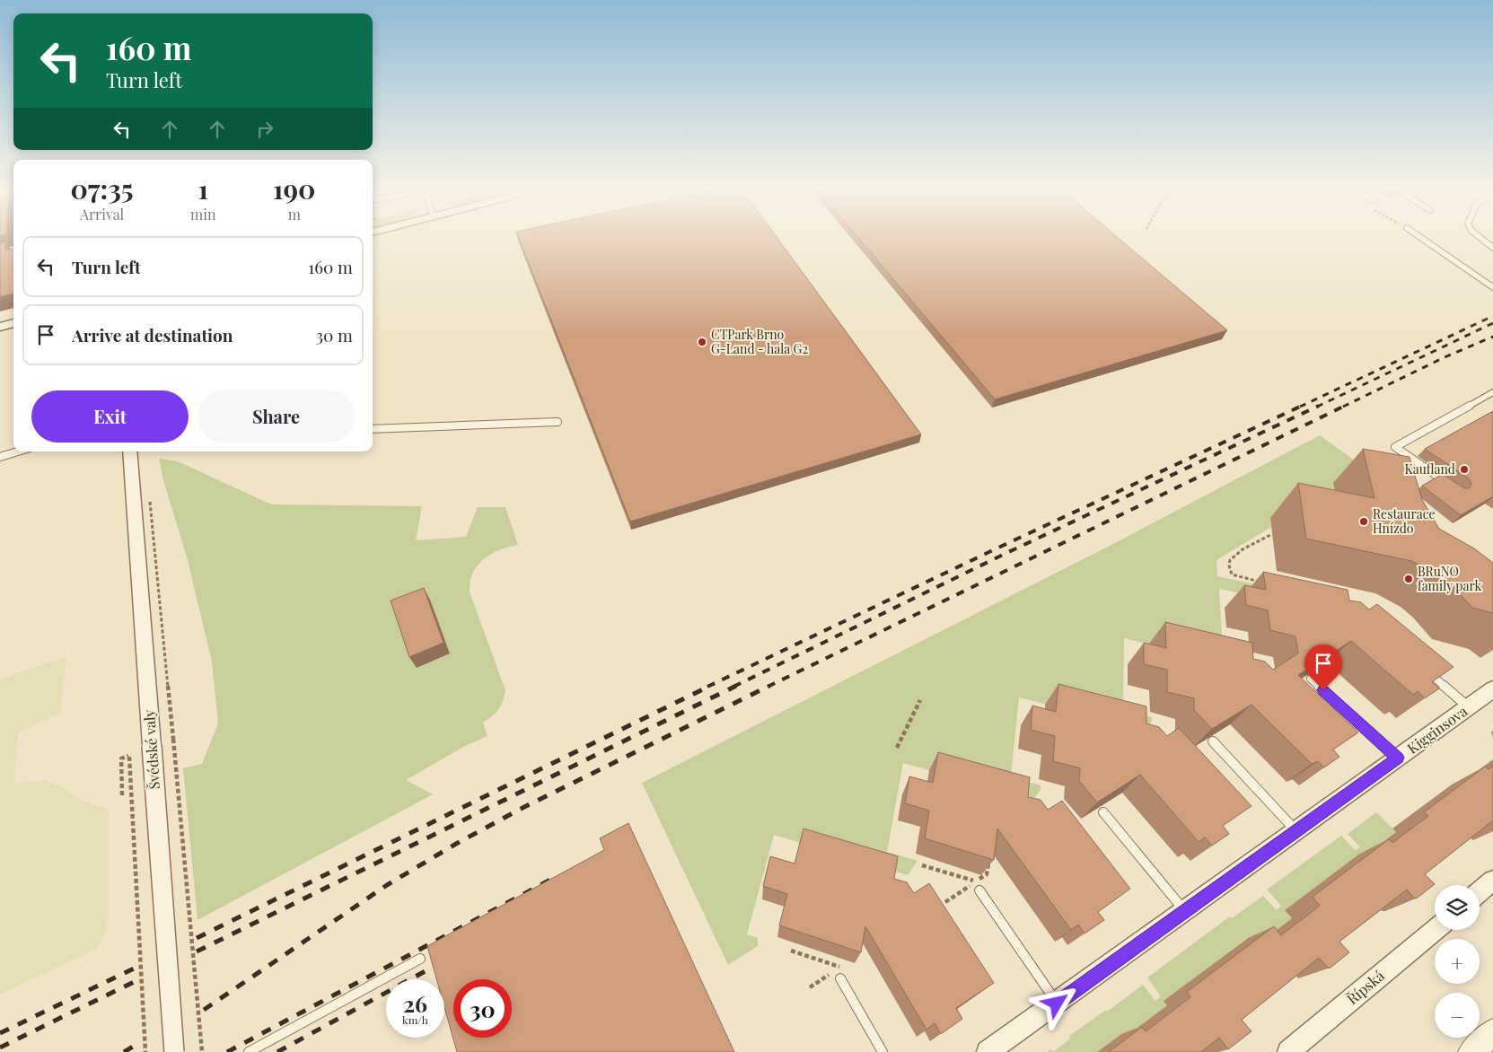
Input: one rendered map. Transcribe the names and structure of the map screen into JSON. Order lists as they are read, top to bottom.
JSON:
{
  "streets": {
    "street": ["Kigginsova", "Švédské valy", "Řípská"]
  },
  "places": [
    "CTPark Brno G-Land - hala G2",
    "Kaufland",
    "Restaurace Hnízdo",
    "BRuNO family park"
  ],
  "page": {
    "turn": ["160 m", "Turn left"],
    "eta": [
      "07:35",
      "Arrival",
      "1",
      "min",
      "190",
      "m"
    ],
    "list": [
      {
        "name": "Turn left",
        "value": "160 m"
      },
      {
        "name": "Arrive at destination",
        "value": "30 m"
      }
    ],
    "buttons": ["Exit", "Share"],
    "map_buttons": ["+", "−"],
    "speed": "26 km/h",
    "limit": "30"
  }
}
